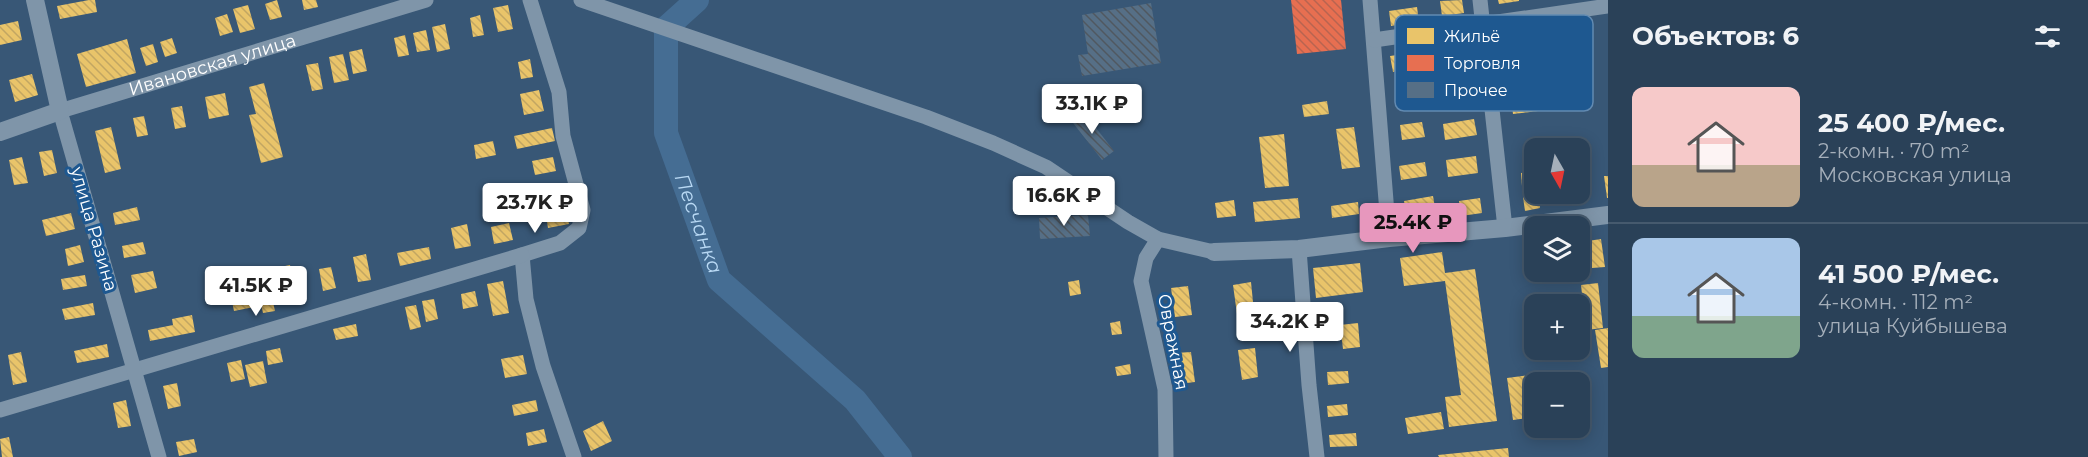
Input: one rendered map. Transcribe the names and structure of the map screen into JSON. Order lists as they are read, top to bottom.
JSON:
{
  "streets": {
    "street": ["Ивановская улица", "улица Разина", "Овражная"]
  },
  "crossings": [
    ["Ивановская улица", "улица Разина"]
  ],
  "water": ["Песчанка"],
  "legend": ["Жильё", "Торговля", "Прочее"],
  "north": "bottom",
  "page": {
    "heading": "Объектов: 6",
    "list": [
      {
        "name": "25 400 ₽/мес.",
        "note": "2-комн. · 70 m² · Московская улица"
      },
      {
        "name": "41 500 ₽/мес.",
        "note": "4-комн. · 112 m² · улица Куйбышева"
      }
    ],
    "price": [
      "33.1K ₽",
      "16.6K ₽",
      "23.7K ₽",
      "25.4K ₽",
      "41.5K ₽",
      "34.2K ₽"
    ],
    "map_buttons": ["+", "−"]
  }
}
